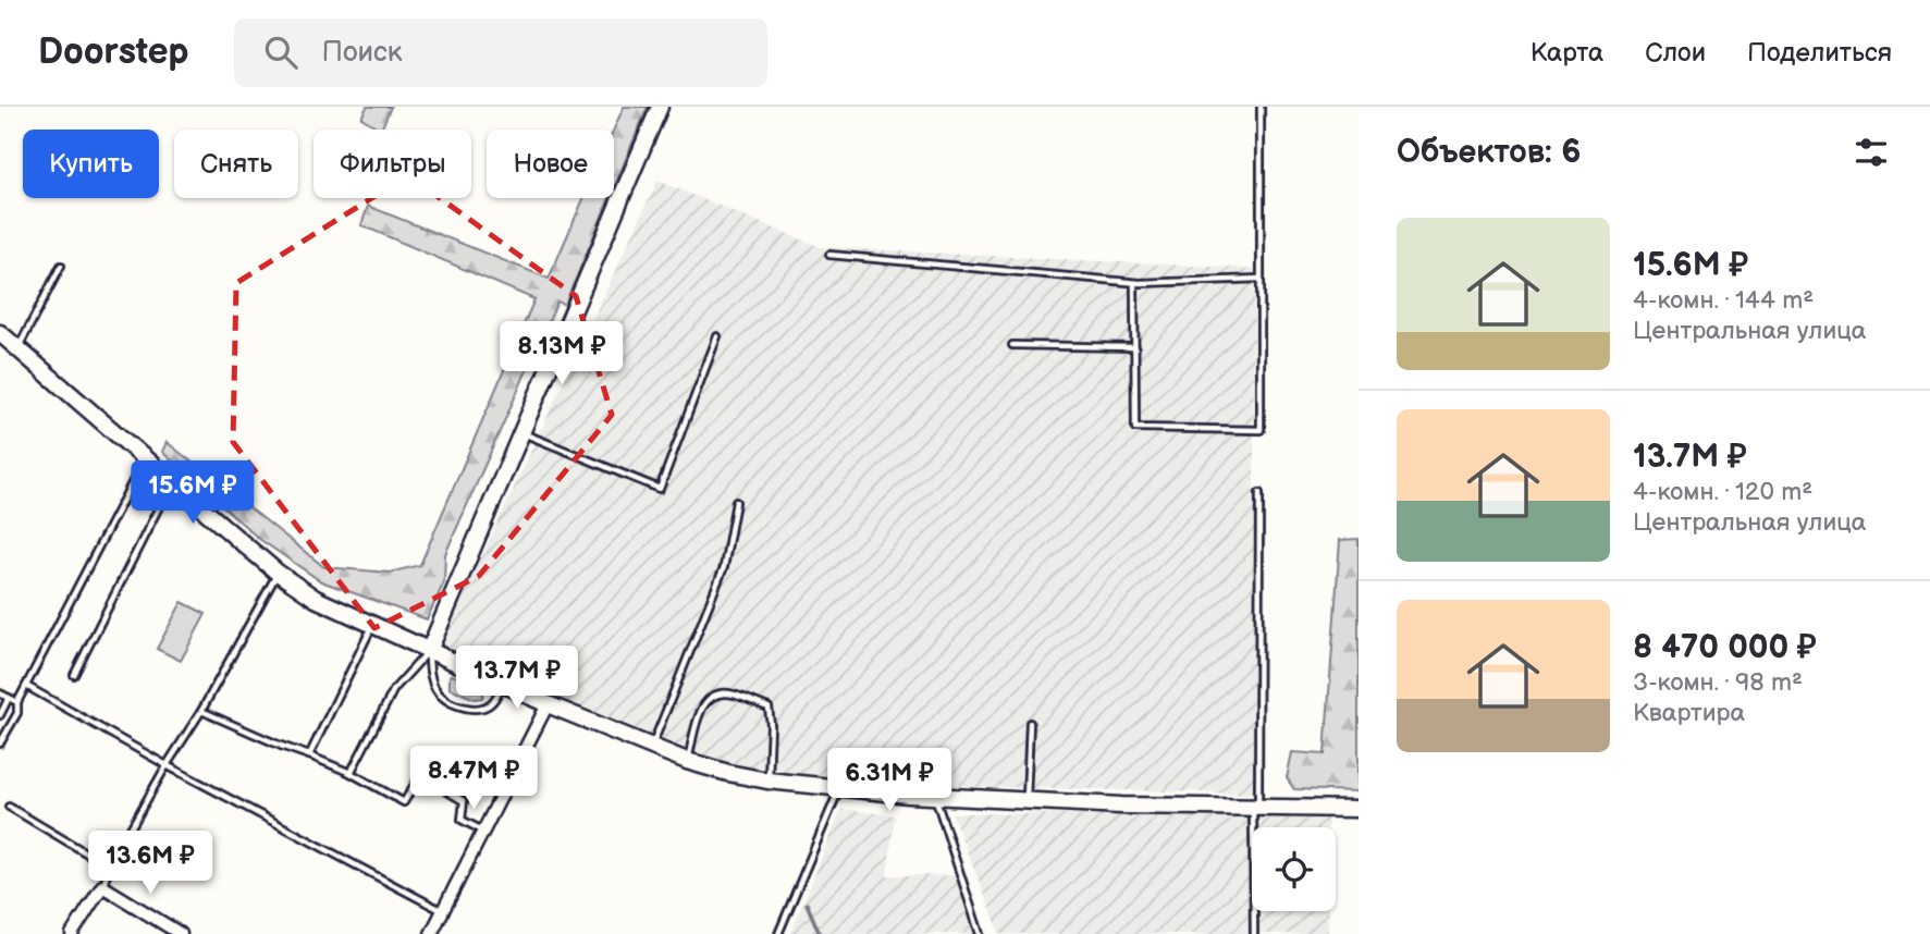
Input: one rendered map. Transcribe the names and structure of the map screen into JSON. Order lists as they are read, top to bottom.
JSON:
{
  "page": {
    "header": "Doorstep",
    "search": "Поиск",
    "nav": ["Карта", "Слои", "Поделиться"],
    "heading": "Объектов: 6",
    "chip": [
      "Купить",
      "Снять",
      "Фильтры",
      "Новое"
    ],
    "list": [
      {
        "name": "15.6M ₽",
        "note": "4-комн. · 144 m² · Центральная улица"
      },
      {
        "name": "13.7M ₽",
        "note": "4-комн. · 120 m² · Центральная улица"
      },
      {
        "name": "8 470 000 ₽",
        "note": "3-комн. · 98 m² · Квартира"
      }
    ],
    "price": [
      "8.13M ₽",
      "15.6M ₽",
      "13.7M ₽",
      "8.47M ₽",
      "6.31M ₽",
      "13.6M ₽"
    ]
  }
}
